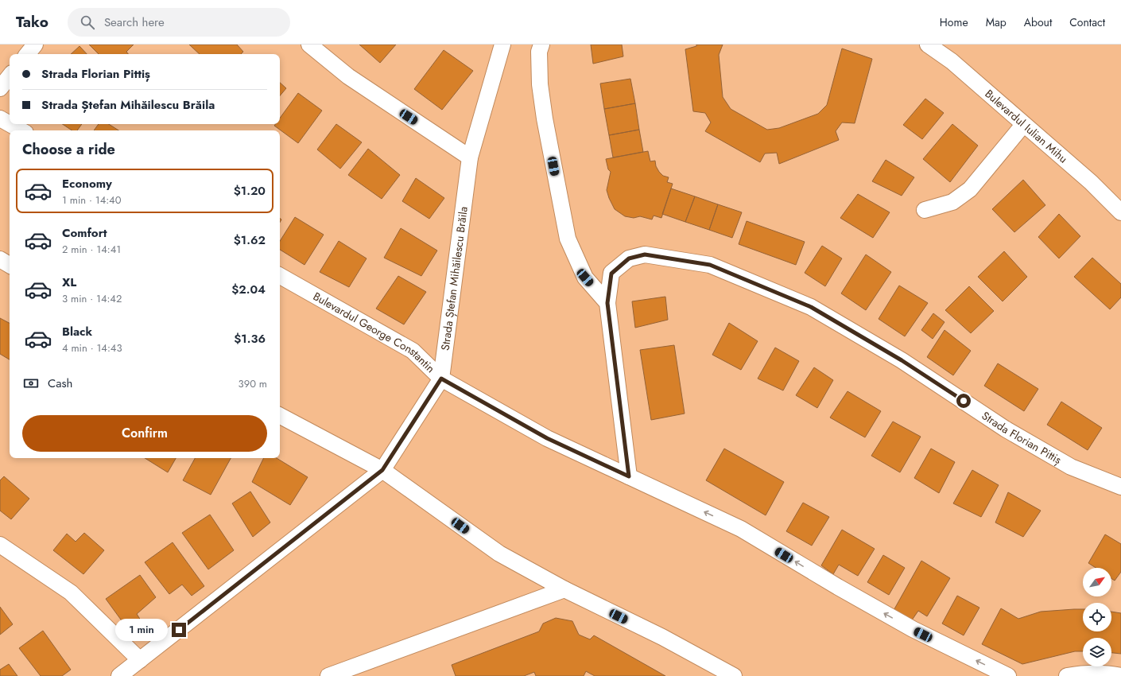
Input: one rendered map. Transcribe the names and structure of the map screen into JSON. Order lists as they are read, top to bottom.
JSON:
{
  "streets": {
    "street": [
      "Bulevardul Iulian Mihu",
      "Strada Ștefan Mihăilescu Brăila",
      "Bulevardul George Constantin",
      "Strada Florian Pittiș"
    ]
  },
  "crossings": [
    ["Strada Ștefan Mihăilescu Brăila", "Bulevardul George Constantin"],
    ["Bulevardul George Constantin", "Strada Florian Pittiș"]
  ],
  "north": "top right",
  "page": {
    "header": "Tako",
    "search": "Search here",
    "nav": [
      "Home",
      "Map",
      "About",
      "Contact"
    ],
    "banner": ["Strada Florian Pittiș", "Strada Ștefan Mihăilescu Brăila"],
    "heading": "Choose a ride",
    "list": [
      {
        "name": "Economy",
        "note": "1 min · 14:40",
        "value": "$1.20"
      },
      {
        "name": "Comfort",
        "note": "2 min · 14:41",
        "value": "$1.62"
      },
      {
        "name": "XL",
        "note": "3 min · 14:42",
        "value": "$2.04"
      },
      {
        "name": "Black",
        "note": "4 min · 14:43",
        "value": "$1.36"
      }
    ],
    "pay": ["Cash", "390 m"],
    "buttons": "Confirm",
    "bubble": "1 min"
  }
}
